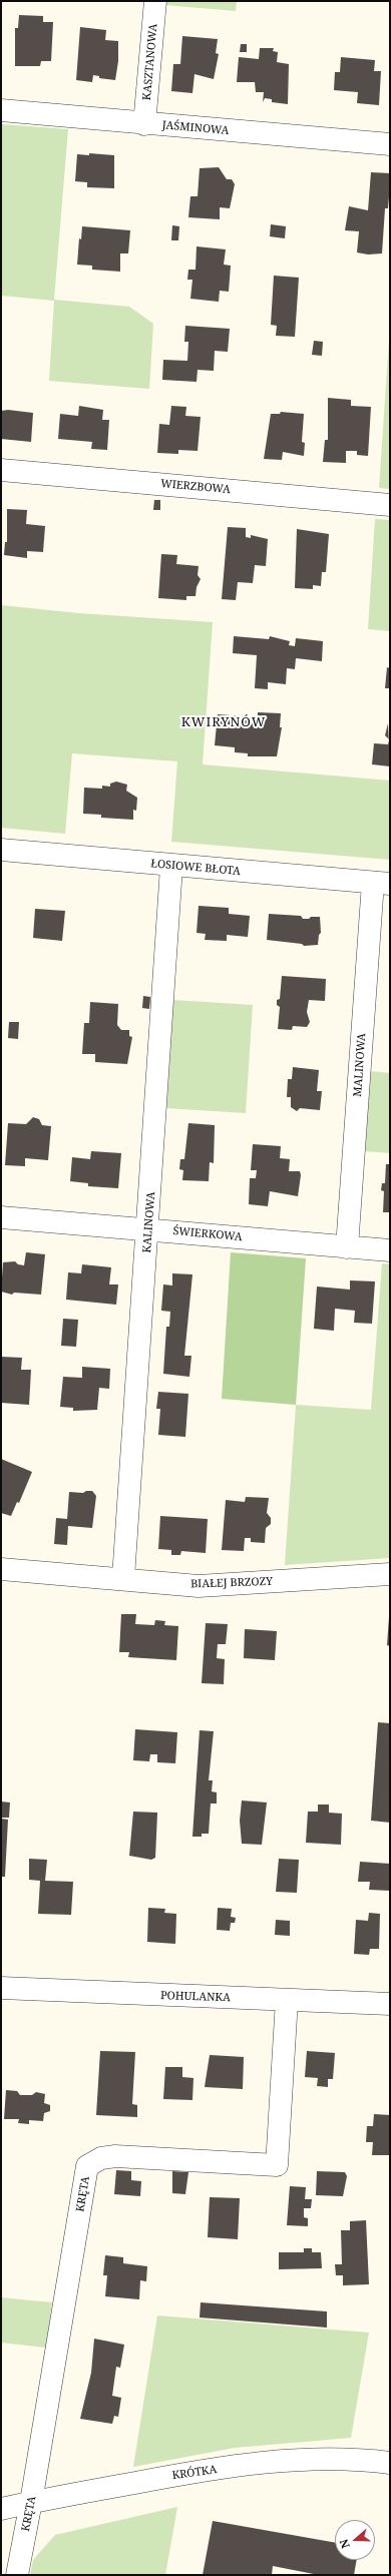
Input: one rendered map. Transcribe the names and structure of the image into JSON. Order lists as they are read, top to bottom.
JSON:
{
  "streets": {
    "street": [
      "KASZTANOWA",
      "JAŚMINOWA",
      "WIERZBOWA",
      "ŁOSIOWE BŁOTA",
      "MALINOWA",
      "KALINOWA",
      "ŚWIERKOWA",
      "BIAŁEJ BRZOZY",
      "POHULANKA",
      "KRĘTA",
      "KRÓTKA"
    ]
  },
  "crossings": [
    ["KASZTANOWA", "JAŚMINOWA"],
    ["ŁOSIOWE BŁOTA", "MALINOWA"],
    ["ŁOSIOWE BŁOTA", "KALINOWA"],
    ["MALINOWA", "ŚWIERKOWA"],
    ["KALINOWA", "ŚWIERKOWA"],
    ["KALINOWA", "BIAŁEJ BRZOZY"],
    ["POHULANKA", "KRĘTA"],
    ["KRĘTA", "KRÓTKA"]
  ],
  "districts": ["KWIRYNÓW"],
  "north": "left"
}
